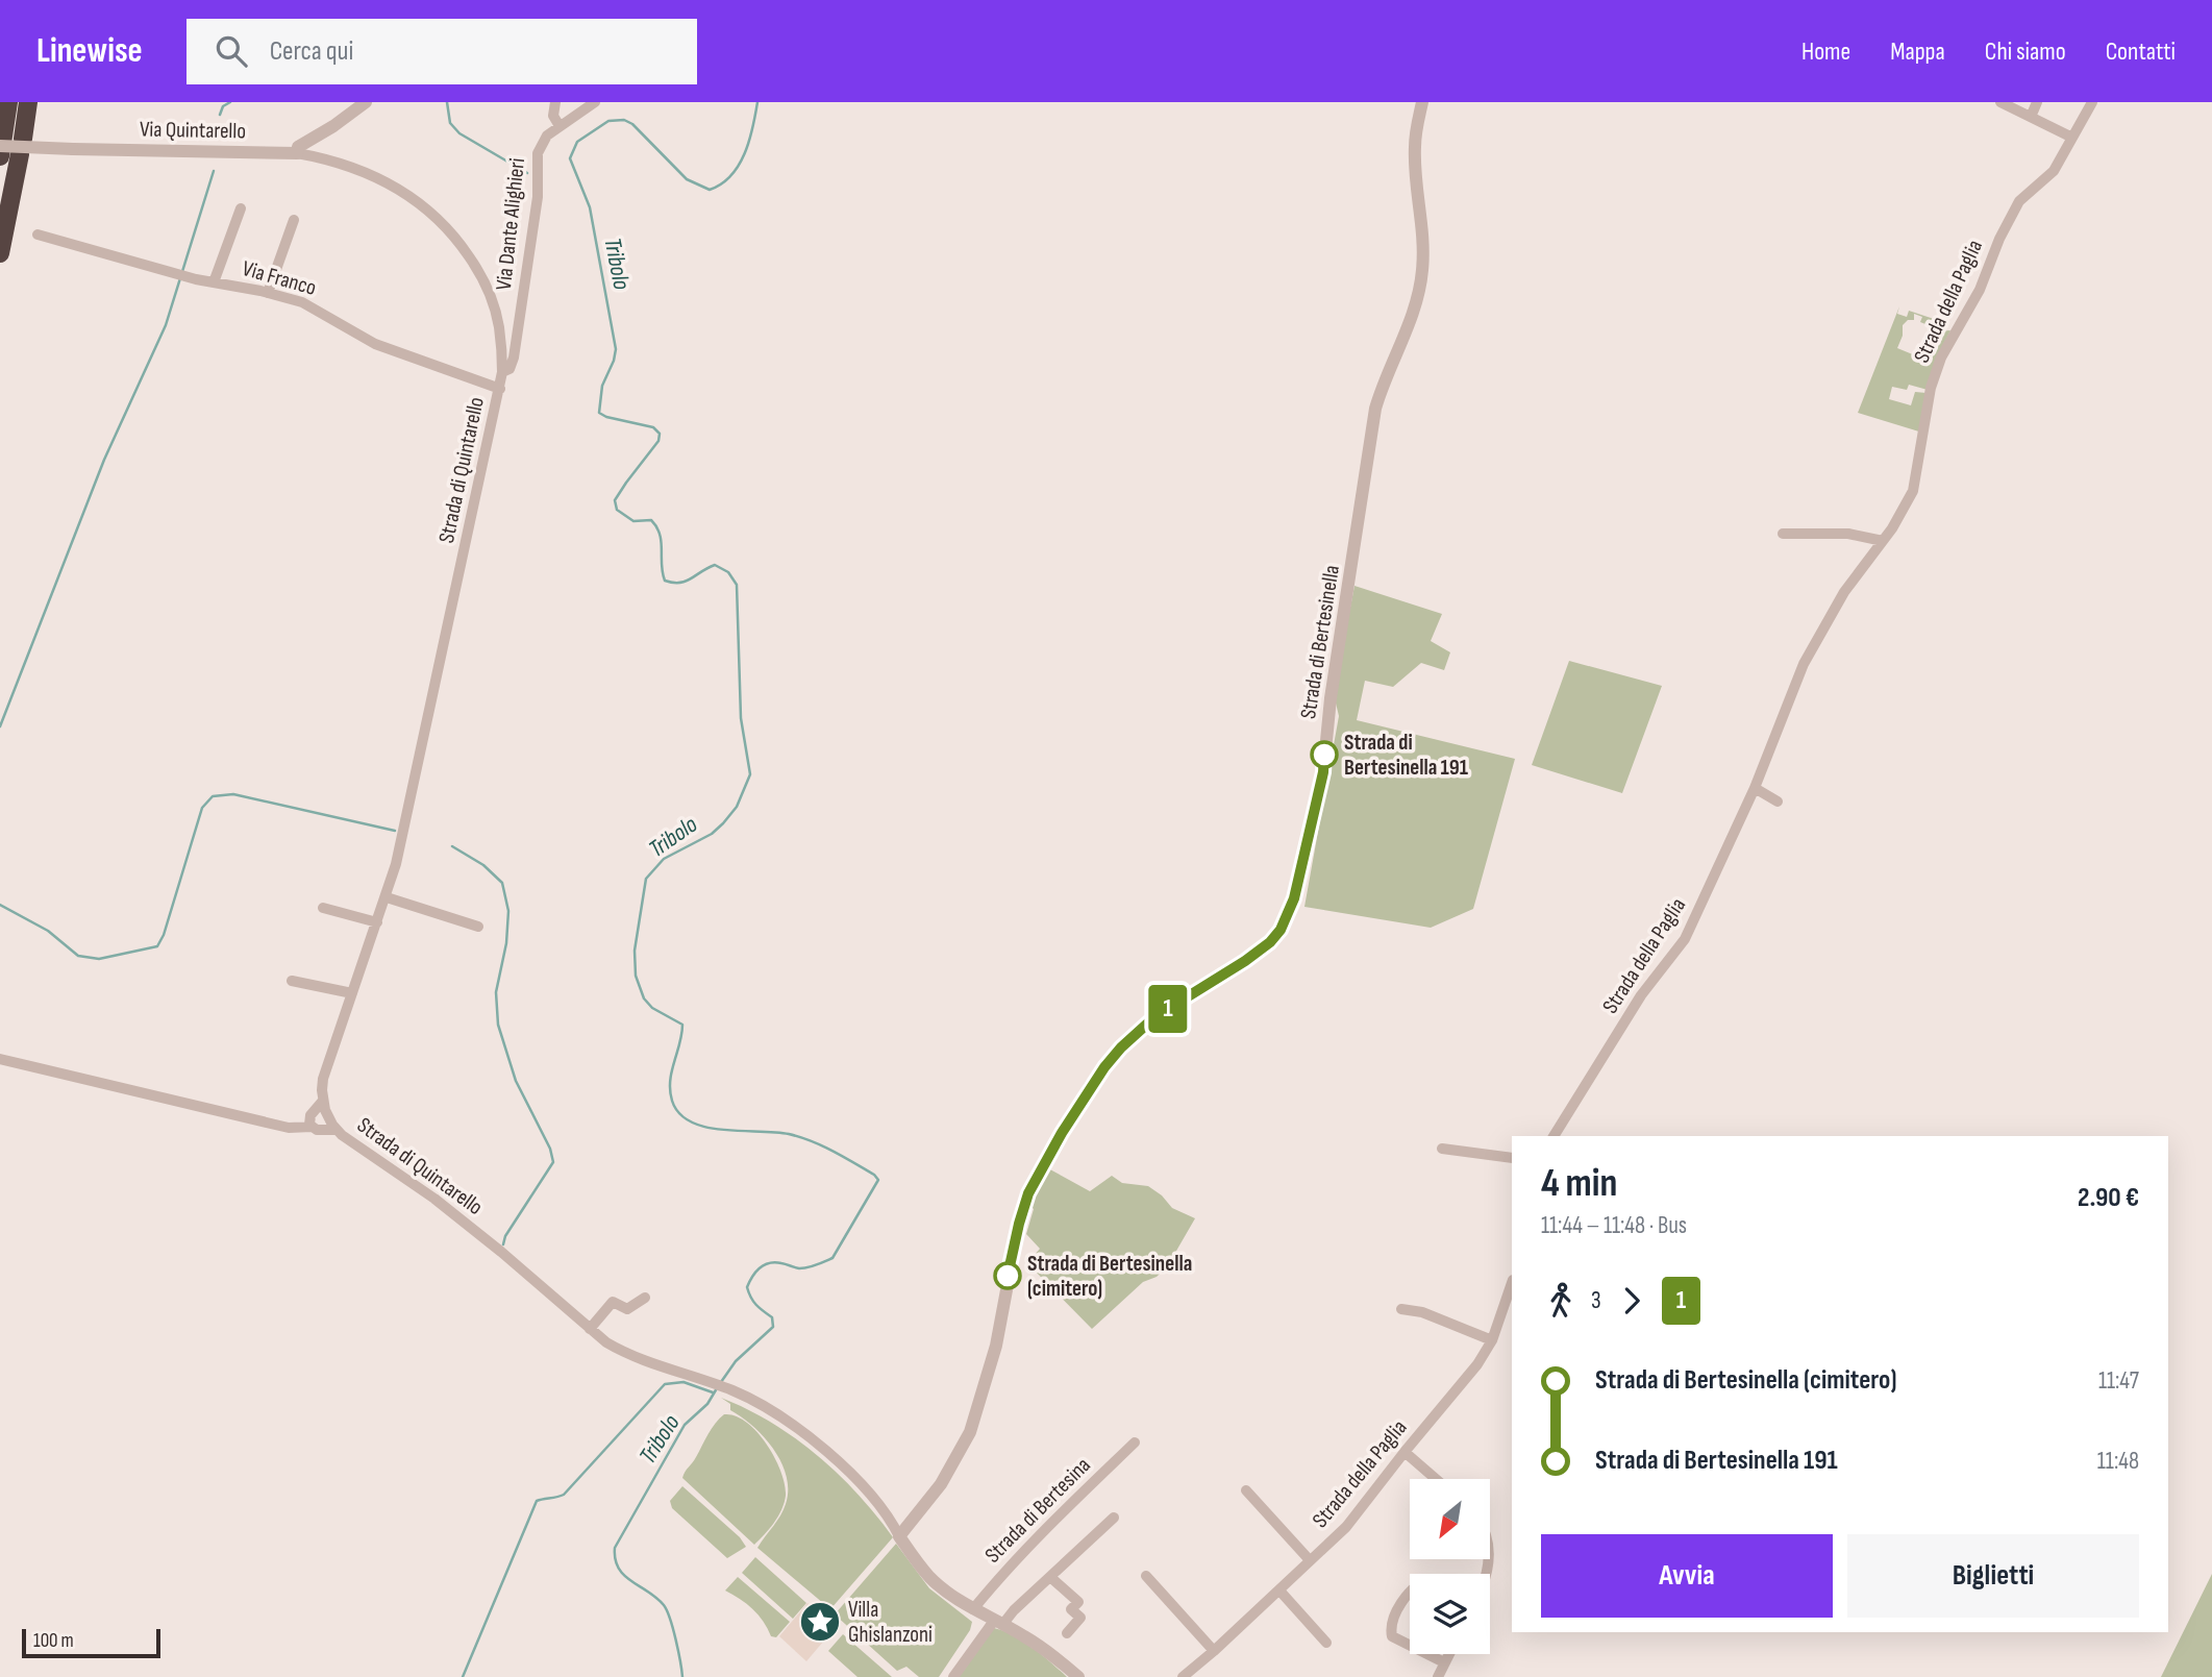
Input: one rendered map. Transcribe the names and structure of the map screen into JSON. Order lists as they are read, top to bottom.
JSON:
{
  "streets": {
    "street": [
      "Via Quintarello",
      "Via Dante Alighieri",
      "Via Franco",
      "Strada della Paglia",
      "Strada di Quintarello",
      "Strada di Bertesinella",
      "Strada di Bertesina"
    ]
  },
  "crossings": [
    ["Via Quintarello", "Strada di Quintarello"],
    ["Via Dante Alighieri", "Strada di Quintarello"],
    ["Via Franco", "Strada di Quintarello"],
    ["Strada di Quintarello", "Strada di Bertesinella"]
  ],
  "water": ["Tribolo"],
  "places": {
    "other": ["Strada di Bertesinella 191", "Strada di Bertesinella (cimitero)"],
    "place": ["Villa Ghislanzoni"]
  },
  "lines": ["bus line 1"],
  "scale_bar": "100 m",
  "north": "bottom left",
  "page": {
    "header": "Linewise",
    "search": "Cerca qui",
    "nav": [
      "Home",
      "Mappa",
      "Chi siamo",
      "Contatti"
    ],
    "on_map": "1",
    "heading": ["4 min", "11:44 – 11:48 · Bus", "2.90 €"],
    "legs": ["3", "1"],
    "list": [
      {
        "name": "Strada di Bertesinella (cimitero)",
        "value": "11:47"
      },
      {
        "name": "Strada di Bertesinella 191",
        "value": "11:48"
      }
    ],
    "buttons": ["Avvia", "Biglietti"],
    "scale": "100 m"
  }
}
